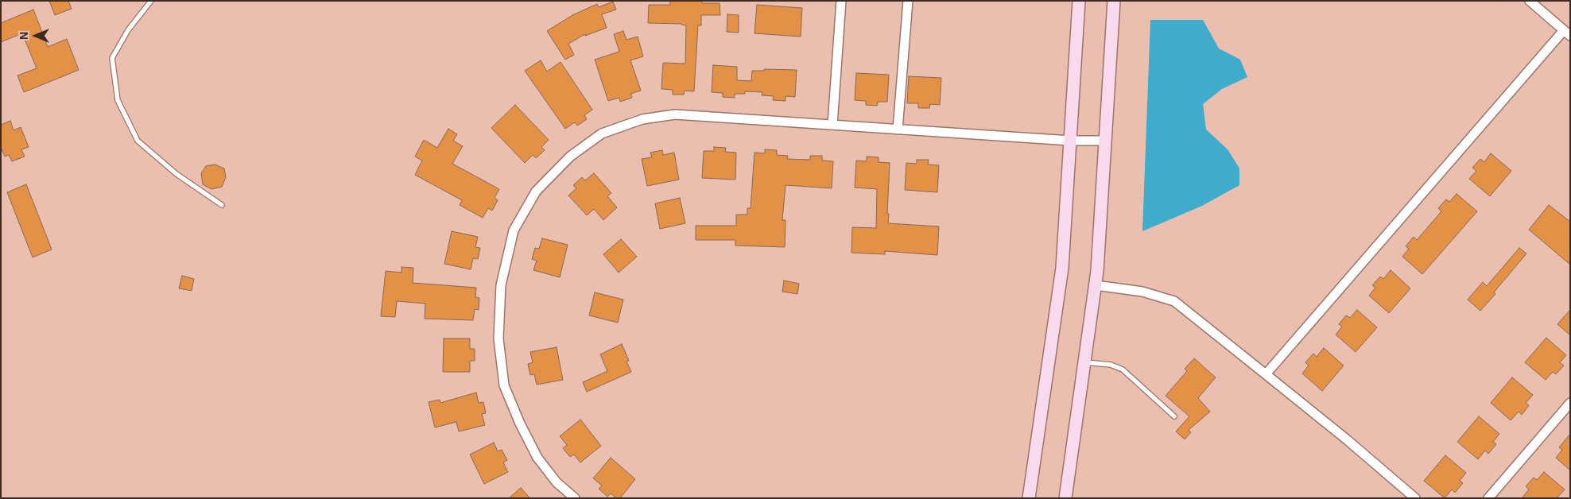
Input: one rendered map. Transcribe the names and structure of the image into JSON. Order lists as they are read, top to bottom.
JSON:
{
  "north": "left"
}
